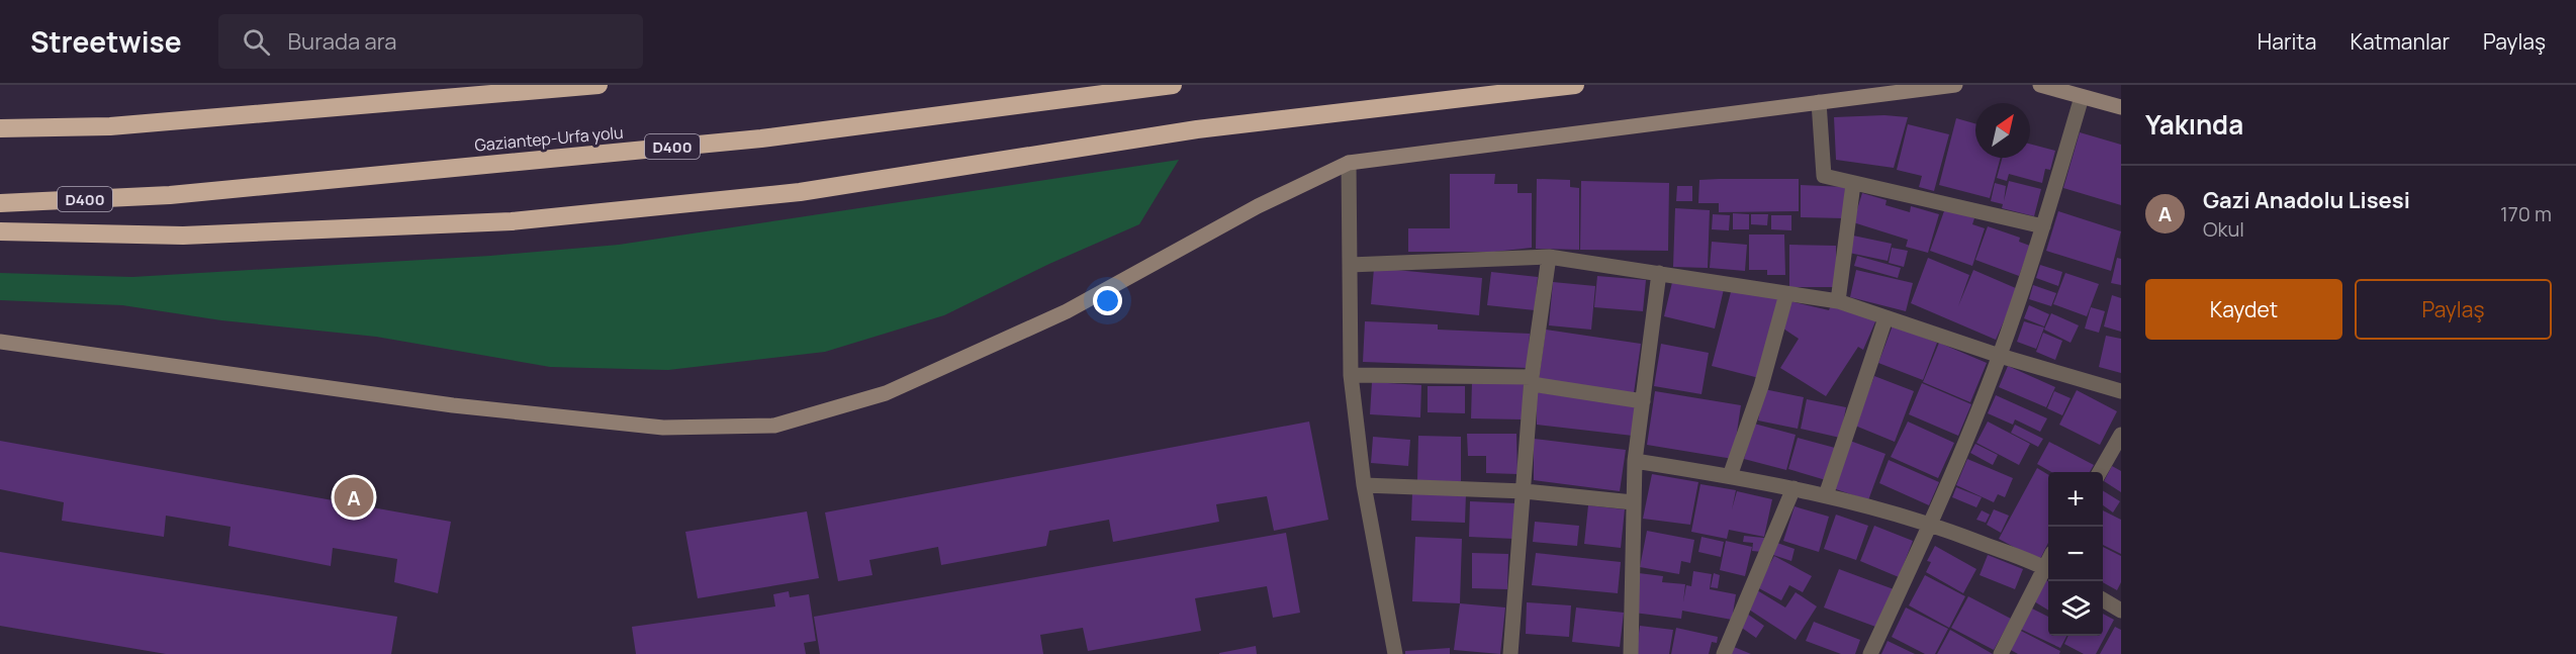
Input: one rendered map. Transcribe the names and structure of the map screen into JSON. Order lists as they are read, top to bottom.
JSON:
{
  "streets": {
    "highway": ["Gaziantep-Urfa yolu", "D400"]
  },
  "north": "top right",
  "page": {
    "header": "Streetwise",
    "search": "Burada ara",
    "nav": ["Harita", "Katmanlar", "Paylaş"],
    "heading": "Yakında",
    "list": [
      {
        "mark": "A",
        "name": "Gazi Anadolu Lisesi",
        "note": "Okul",
        "value": "170 m"
      }
    ],
    "buttons": ["Kaydet", "Paylaş"],
    "map_buttons": ["+", "−"],
    "pins": "A"
  }
}
